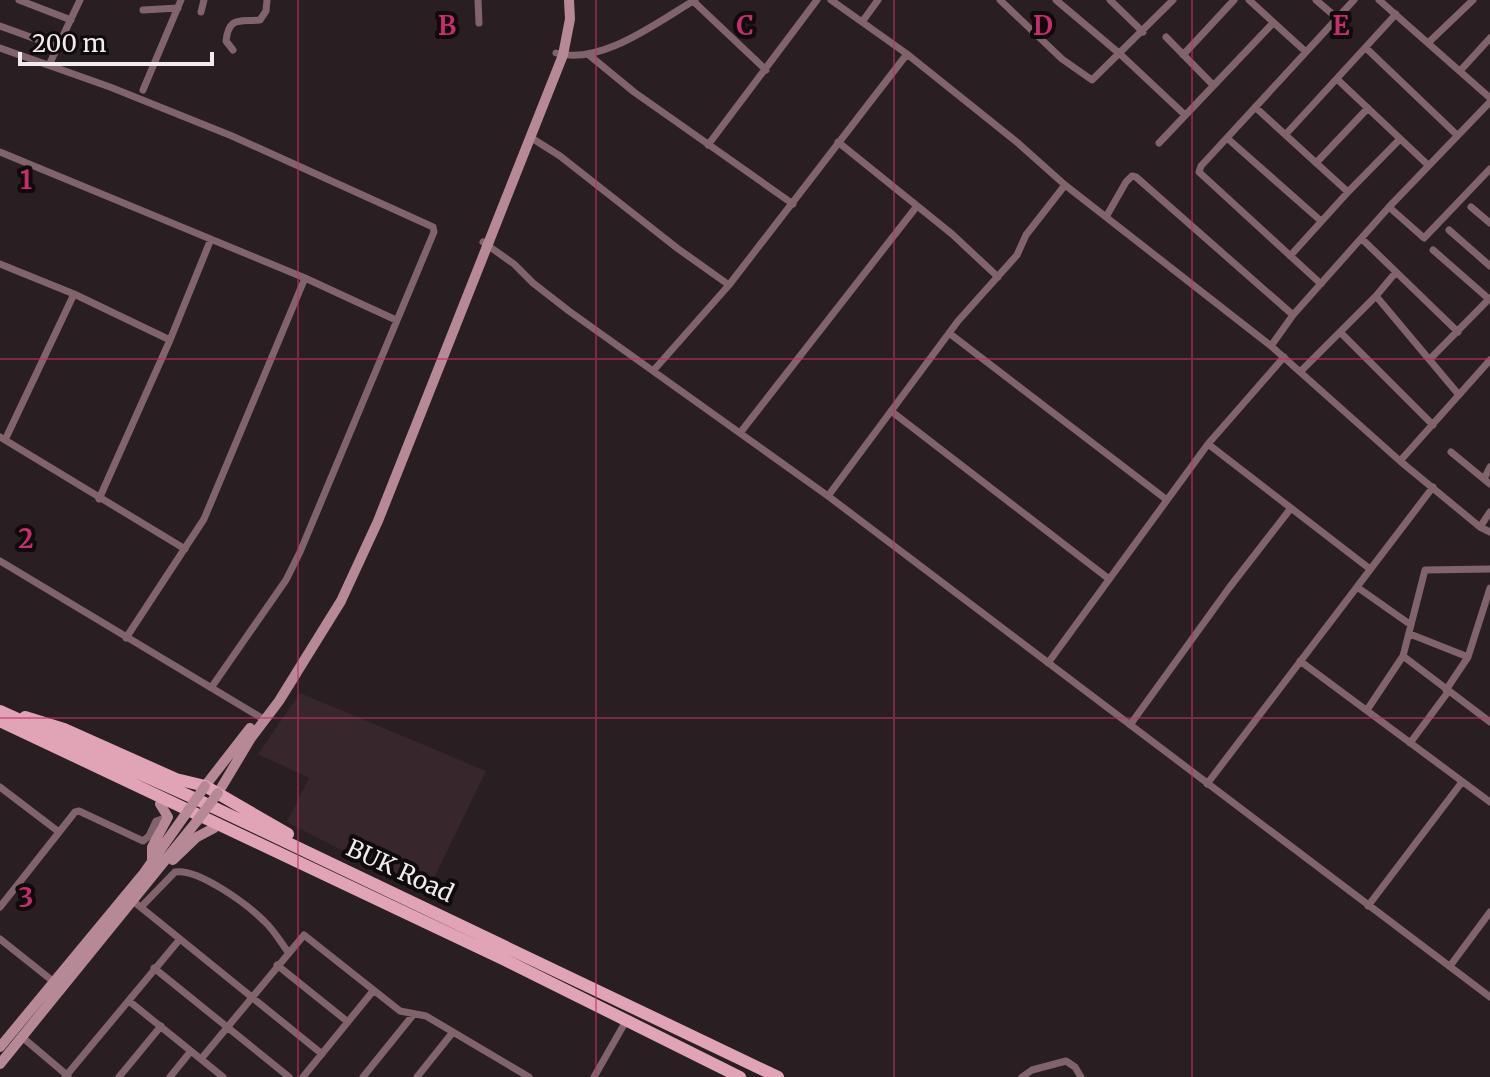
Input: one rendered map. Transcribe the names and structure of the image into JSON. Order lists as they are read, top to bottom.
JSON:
{
  "streets": {
    "main road": ["BUK Road"]
  },
  "scale_bar": "200 m",
  "grid": {
    "columns": [
      "B",
      "C",
      "D",
      "E"
    ],
    "rows": ["1", "2", "3"]
  }
}
